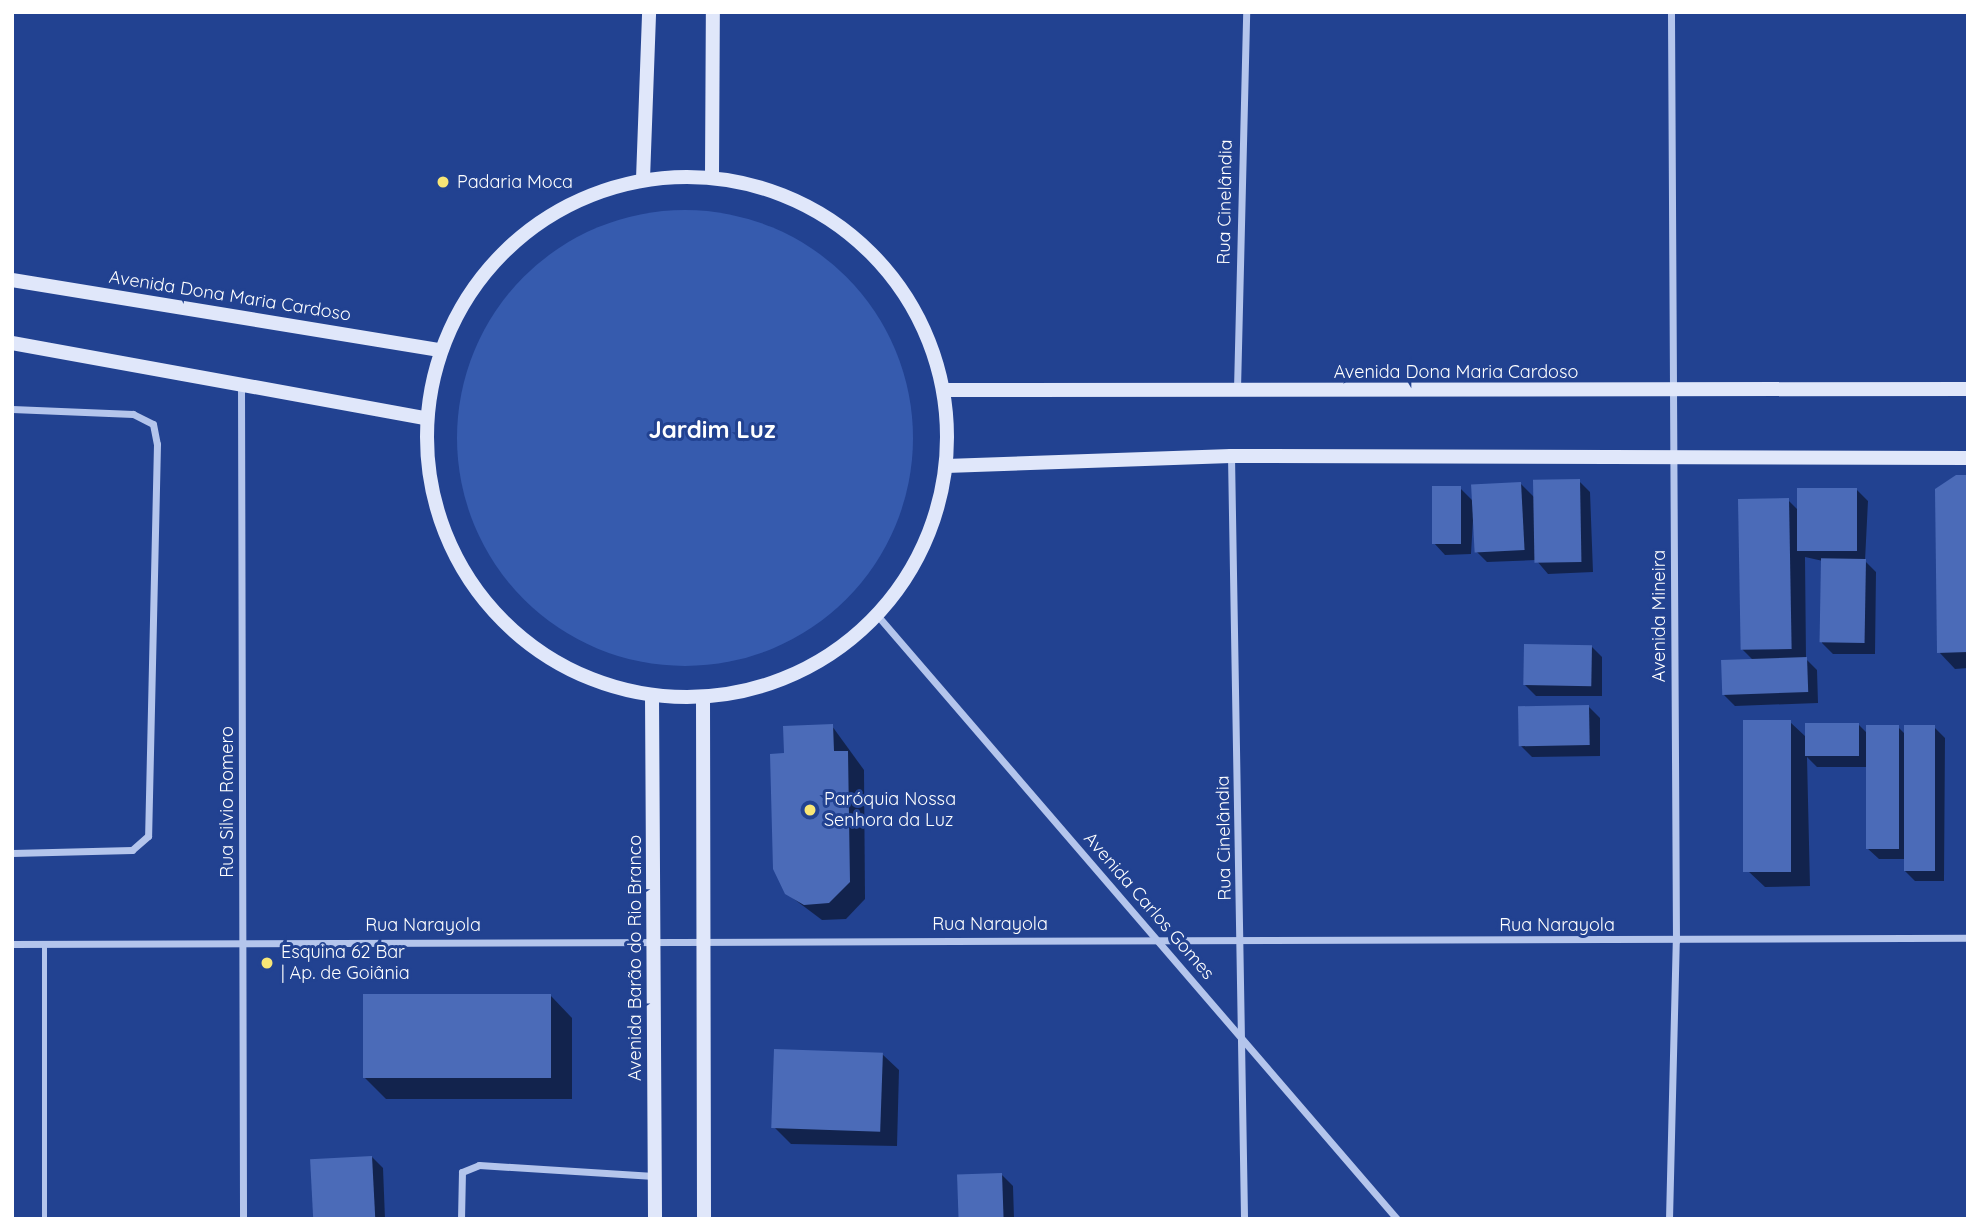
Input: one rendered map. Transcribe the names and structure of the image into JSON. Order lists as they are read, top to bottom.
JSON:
{
  "streets": {
    "street": [
      "Rua Cinelândia",
      "Avenida Dona Maria Cardoso",
      "Avenida Mineira",
      "Rua Silvio Romero",
      "Avenida Carlos Gomes",
      "Rua Narayola",
      "Avenida Barão do Rio Branco"
    ]
  },
  "crossings": [
    ["Rua Cinelândia", "Avenida Dona Maria Cardoso"],
    ["Rua Cinelândia", "Avenida Carlos Gomes"],
    ["Rua Cinelândia", "Rua Narayola"],
    ["Avenida Dona Maria Cardoso", "Avenida Mineira"],
    ["Avenida Mineira", "Rua Narayola"],
    ["Rua Silvio Romero", "Rua Narayola"],
    ["Avenida Carlos Gomes", "Rua Narayola"],
    ["Rua Narayola", "Avenida Barão do Rio Branco"]
  ],
  "districts": ["Jardim Luz"],
  "places": ["Padaria Moca", "Paróquia Nossa Senhora da Luz", "Esquina 62 Bar | Ap. de Goiânia"]
}
